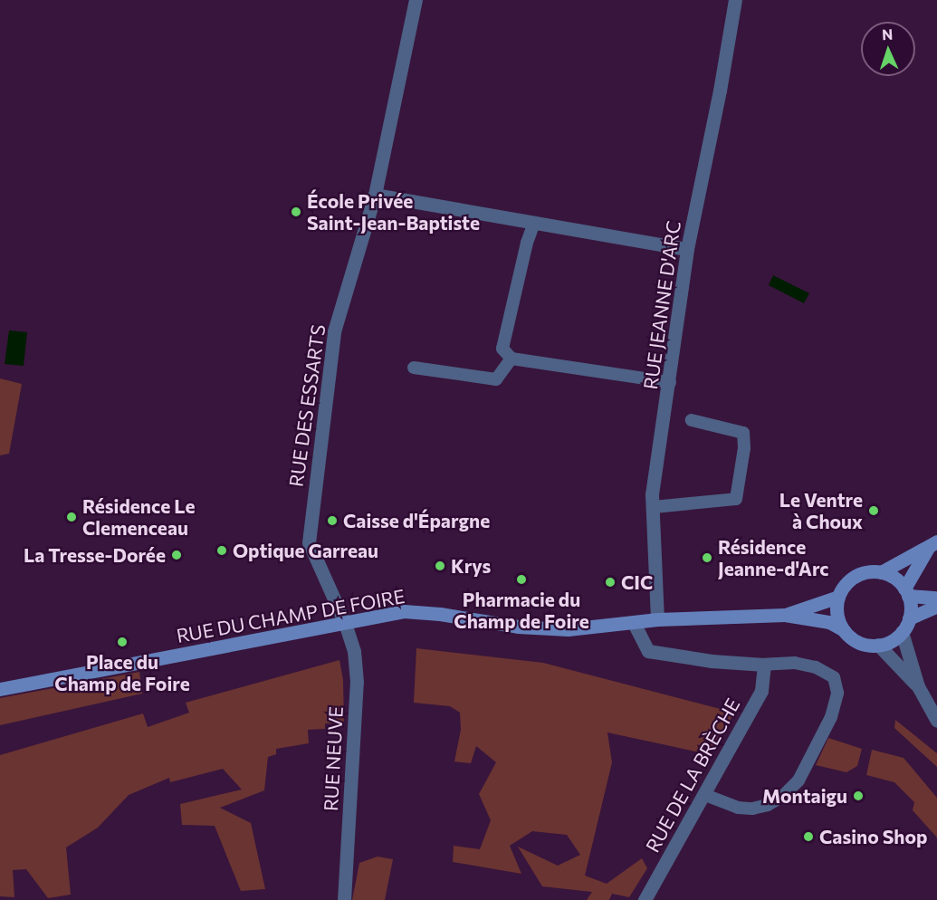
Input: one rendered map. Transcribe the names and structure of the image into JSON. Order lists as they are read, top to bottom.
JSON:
{
  "streets": {
    "main road": ["RUE DU CHAMP DE FOIRE"],
    "street": [
      "RUE JEANNE D'ARC",
      "RUE DES ESSARTS",
      "RUE NEUVE",
      "RUE DE LA BRÈCHE"
    ]
  },
  "crossings": [
    ["RUE JEANNE D'ARC", "RUE DU CHAMP DE FOIRE"],
    ["RUE DES ESSARTS", "RUE DU CHAMP DE FOIRE"],
    ["RUE DES ESSARTS", "RUE NEUVE"],
    ["RUE DU CHAMP DE FOIRE", "RUE NEUVE"]
  ],
  "places": [
    "École Privée Saint-Jean-Baptiste",
    "Le Ventre à Choux",
    "Résidence Le Clemenceau",
    "Caisse d'Épargne",
    "Optique Garreau",
    "La Tresse-Dorée",
    "Résidence Jeanne-d'Arc",
    "Krys",
    "Pharmacie du Champ de Foire",
    "CIC",
    "Place du Champ de Foire",
    "Montaigu",
    "Casino Shop"
  ],
  "north": "top"
}
